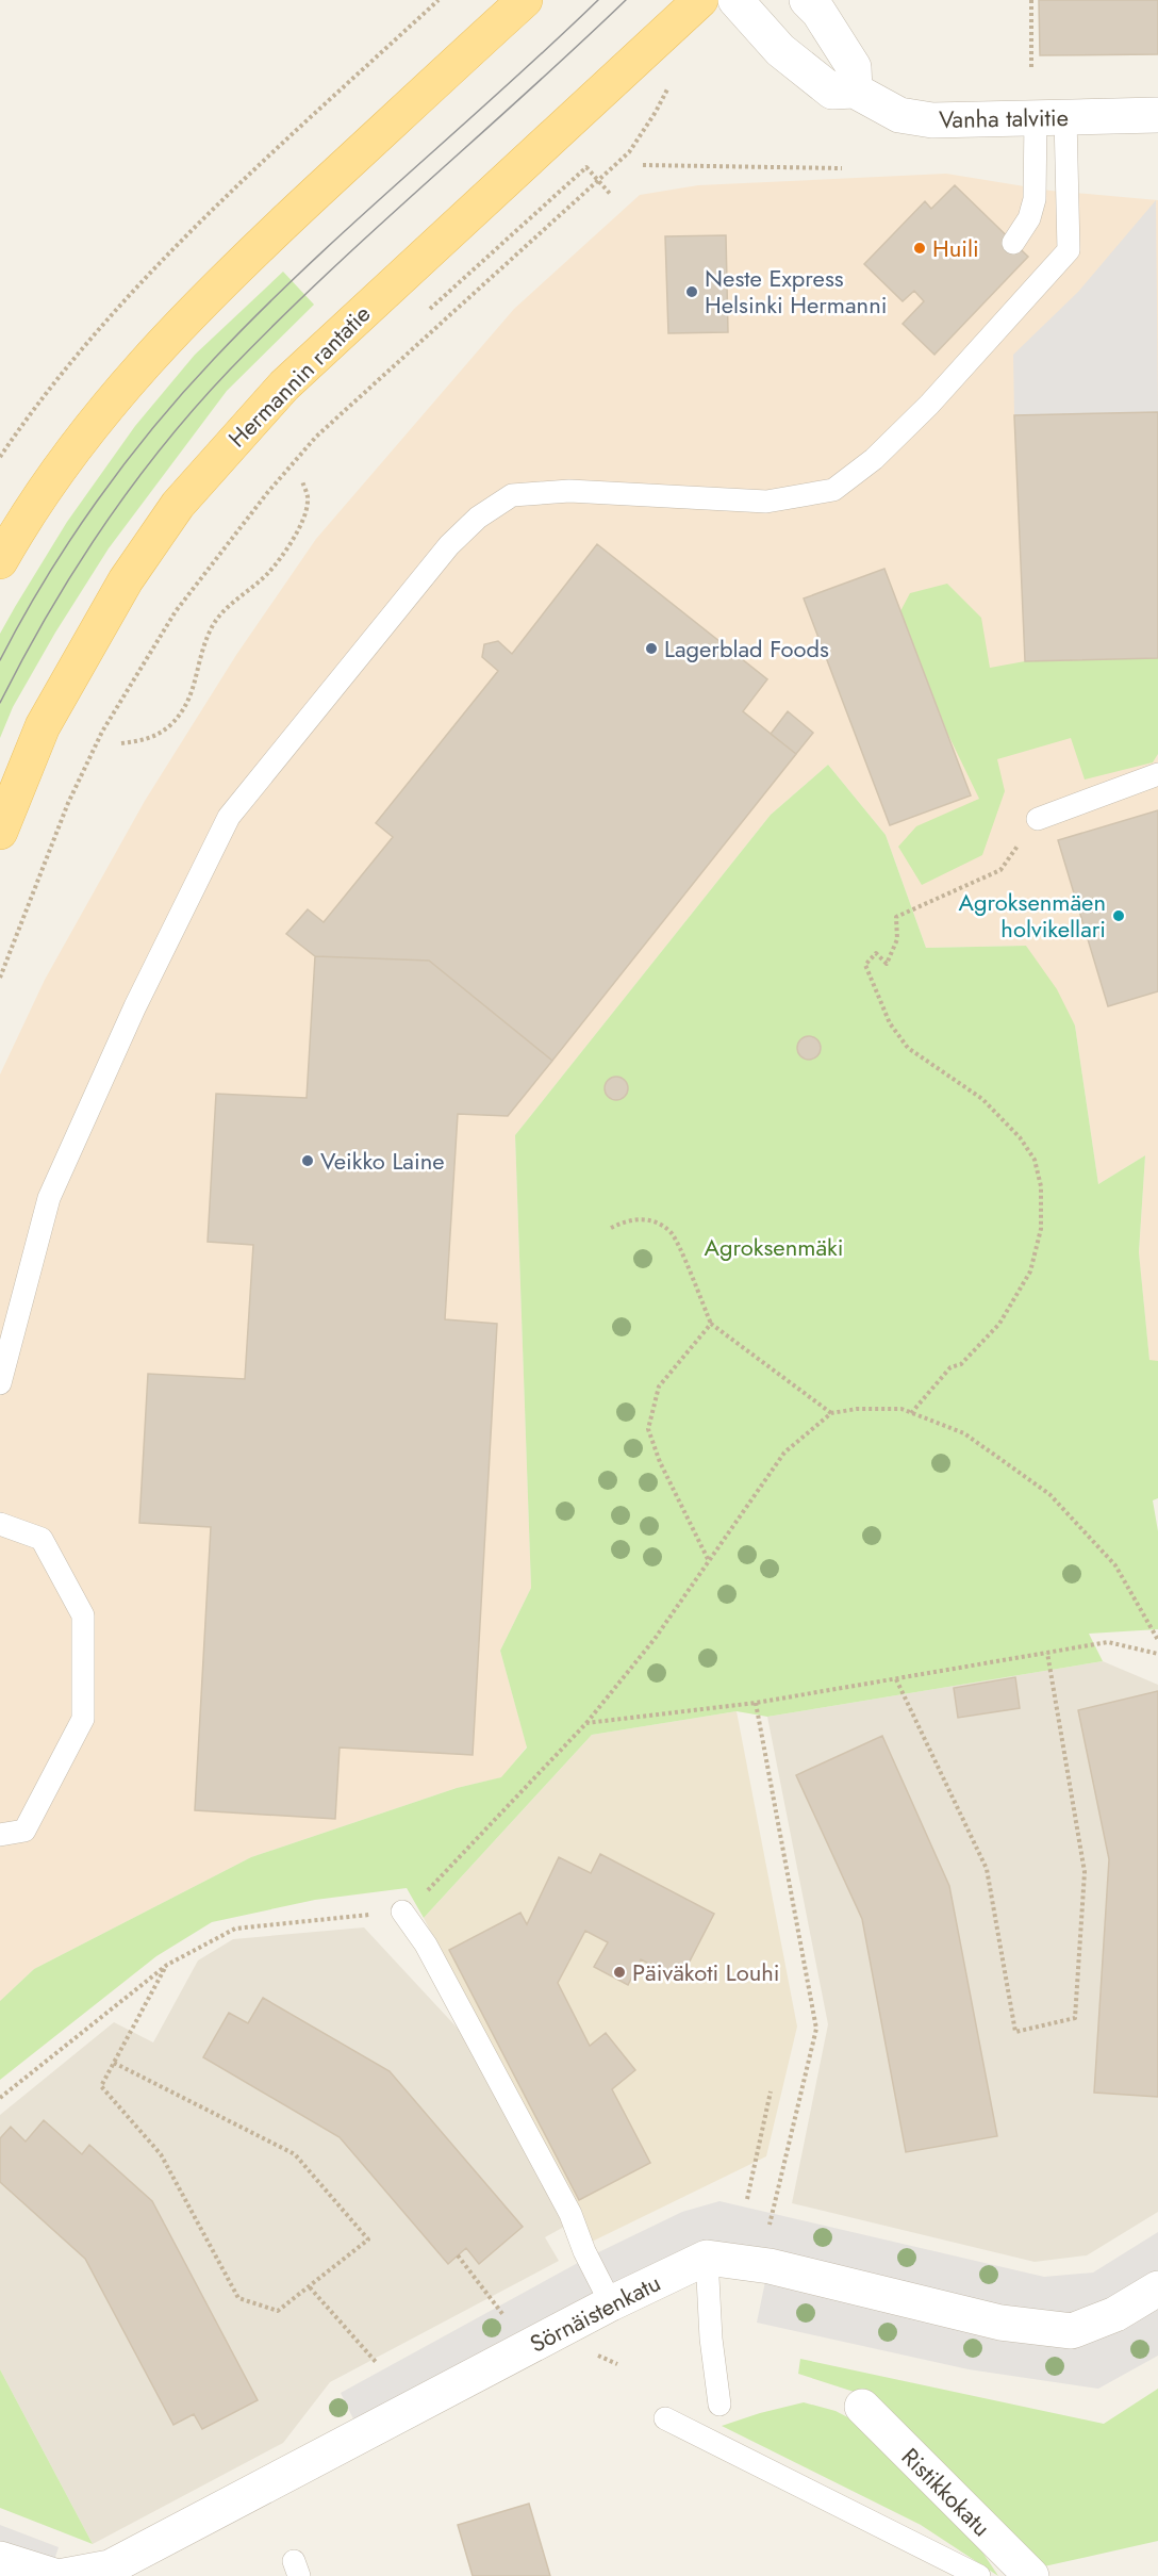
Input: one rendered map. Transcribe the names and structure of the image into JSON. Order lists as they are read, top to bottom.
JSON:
{
  "streets": {
    "main road": ["Hermannin rantatie"],
    "street": ["Vanha talvitie", "Sörnäistenkatu", "Ristikkokatu"]
  },
  "parks": ["Agroksenmäki"],
  "places": [
    "Huili",
    "Neste Express Helsinki Hermanni",
    "Lagerblad Foods",
    "Agroksenmäen holvikellari",
    "Veikko Laine",
    "Päiväkoti Louhi"
  ]
}
